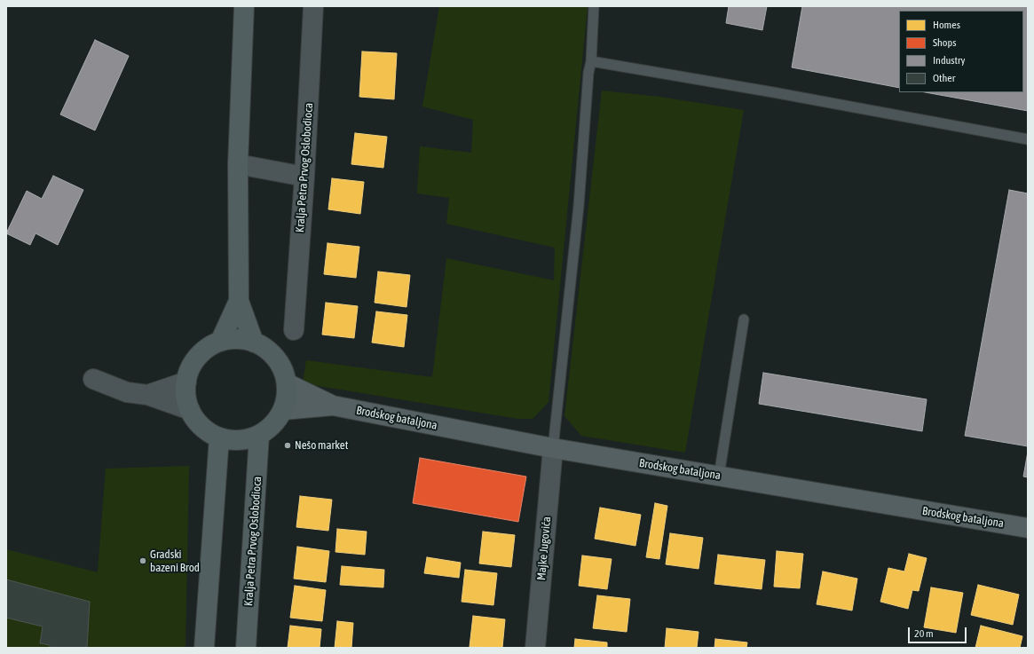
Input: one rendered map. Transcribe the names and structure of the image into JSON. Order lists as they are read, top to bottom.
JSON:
{
  "streets": {
    "main road": ["Kralja Petra Prvog Oslobodioca"],
    "street": ["Brodskog bataljona", "Majke Jugovića"]
  },
  "crossings": [
    ["Kralja Petra Prvog Oslobodioca", "Brodskog bataljona"],
    ["Brodskog bataljona", "Majke Jugovića"]
  ],
  "places": ["Nešo market", "Gradski bazeni Brod"],
  "legend": [
    "Homes",
    "Shops",
    "Industry",
    "Other"
  ],
  "scale_bar": "20 m"
}
